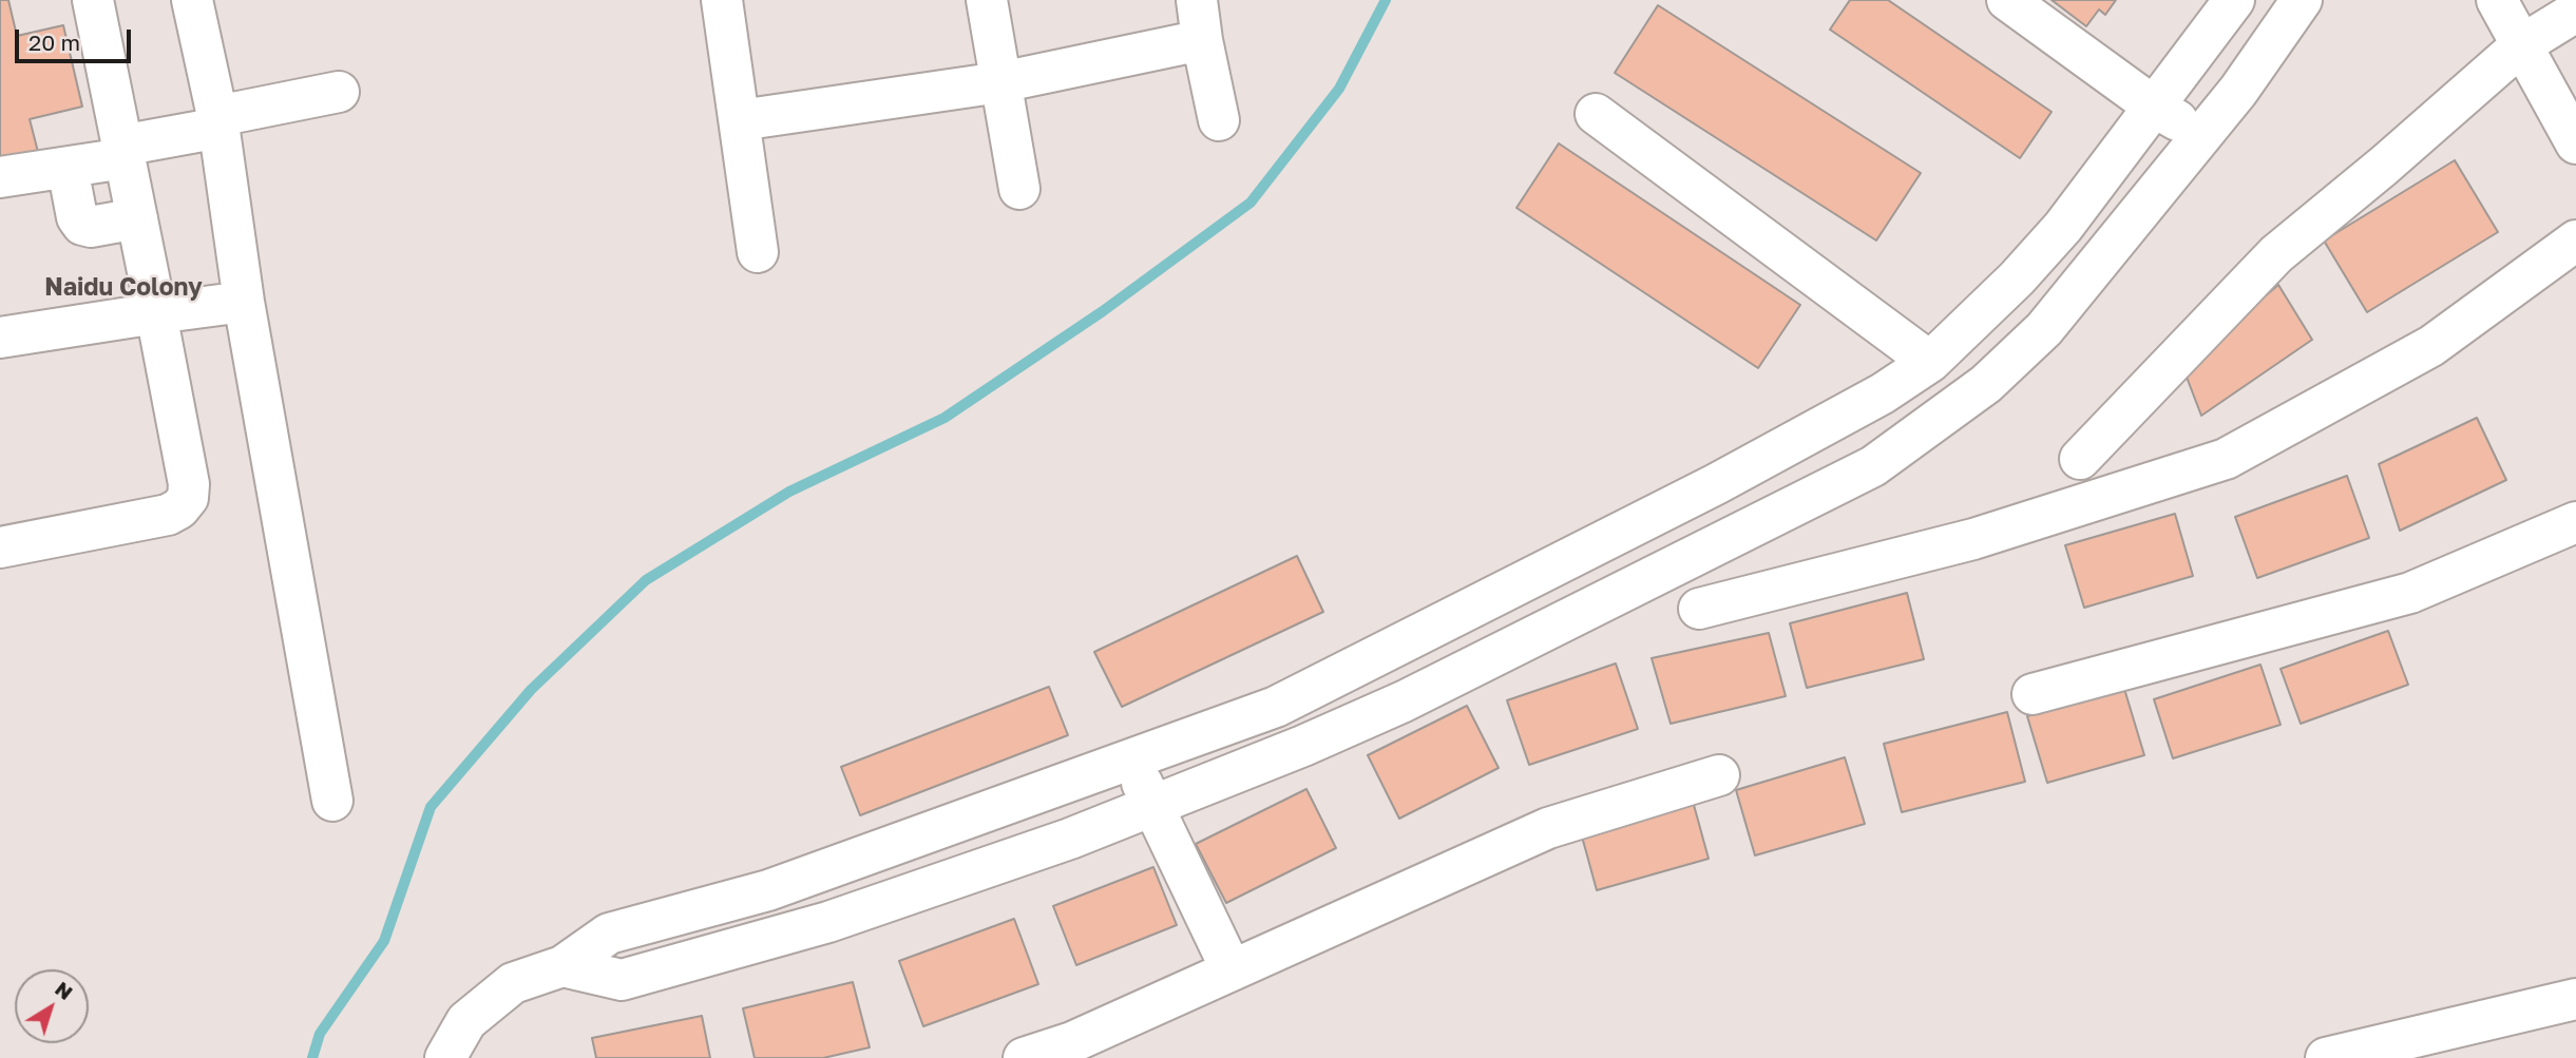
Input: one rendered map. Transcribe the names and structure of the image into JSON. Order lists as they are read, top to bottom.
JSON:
{
  "districts": ["Naidu Colony"],
  "scale_bar": "20 m",
  "north": "top right"
}
